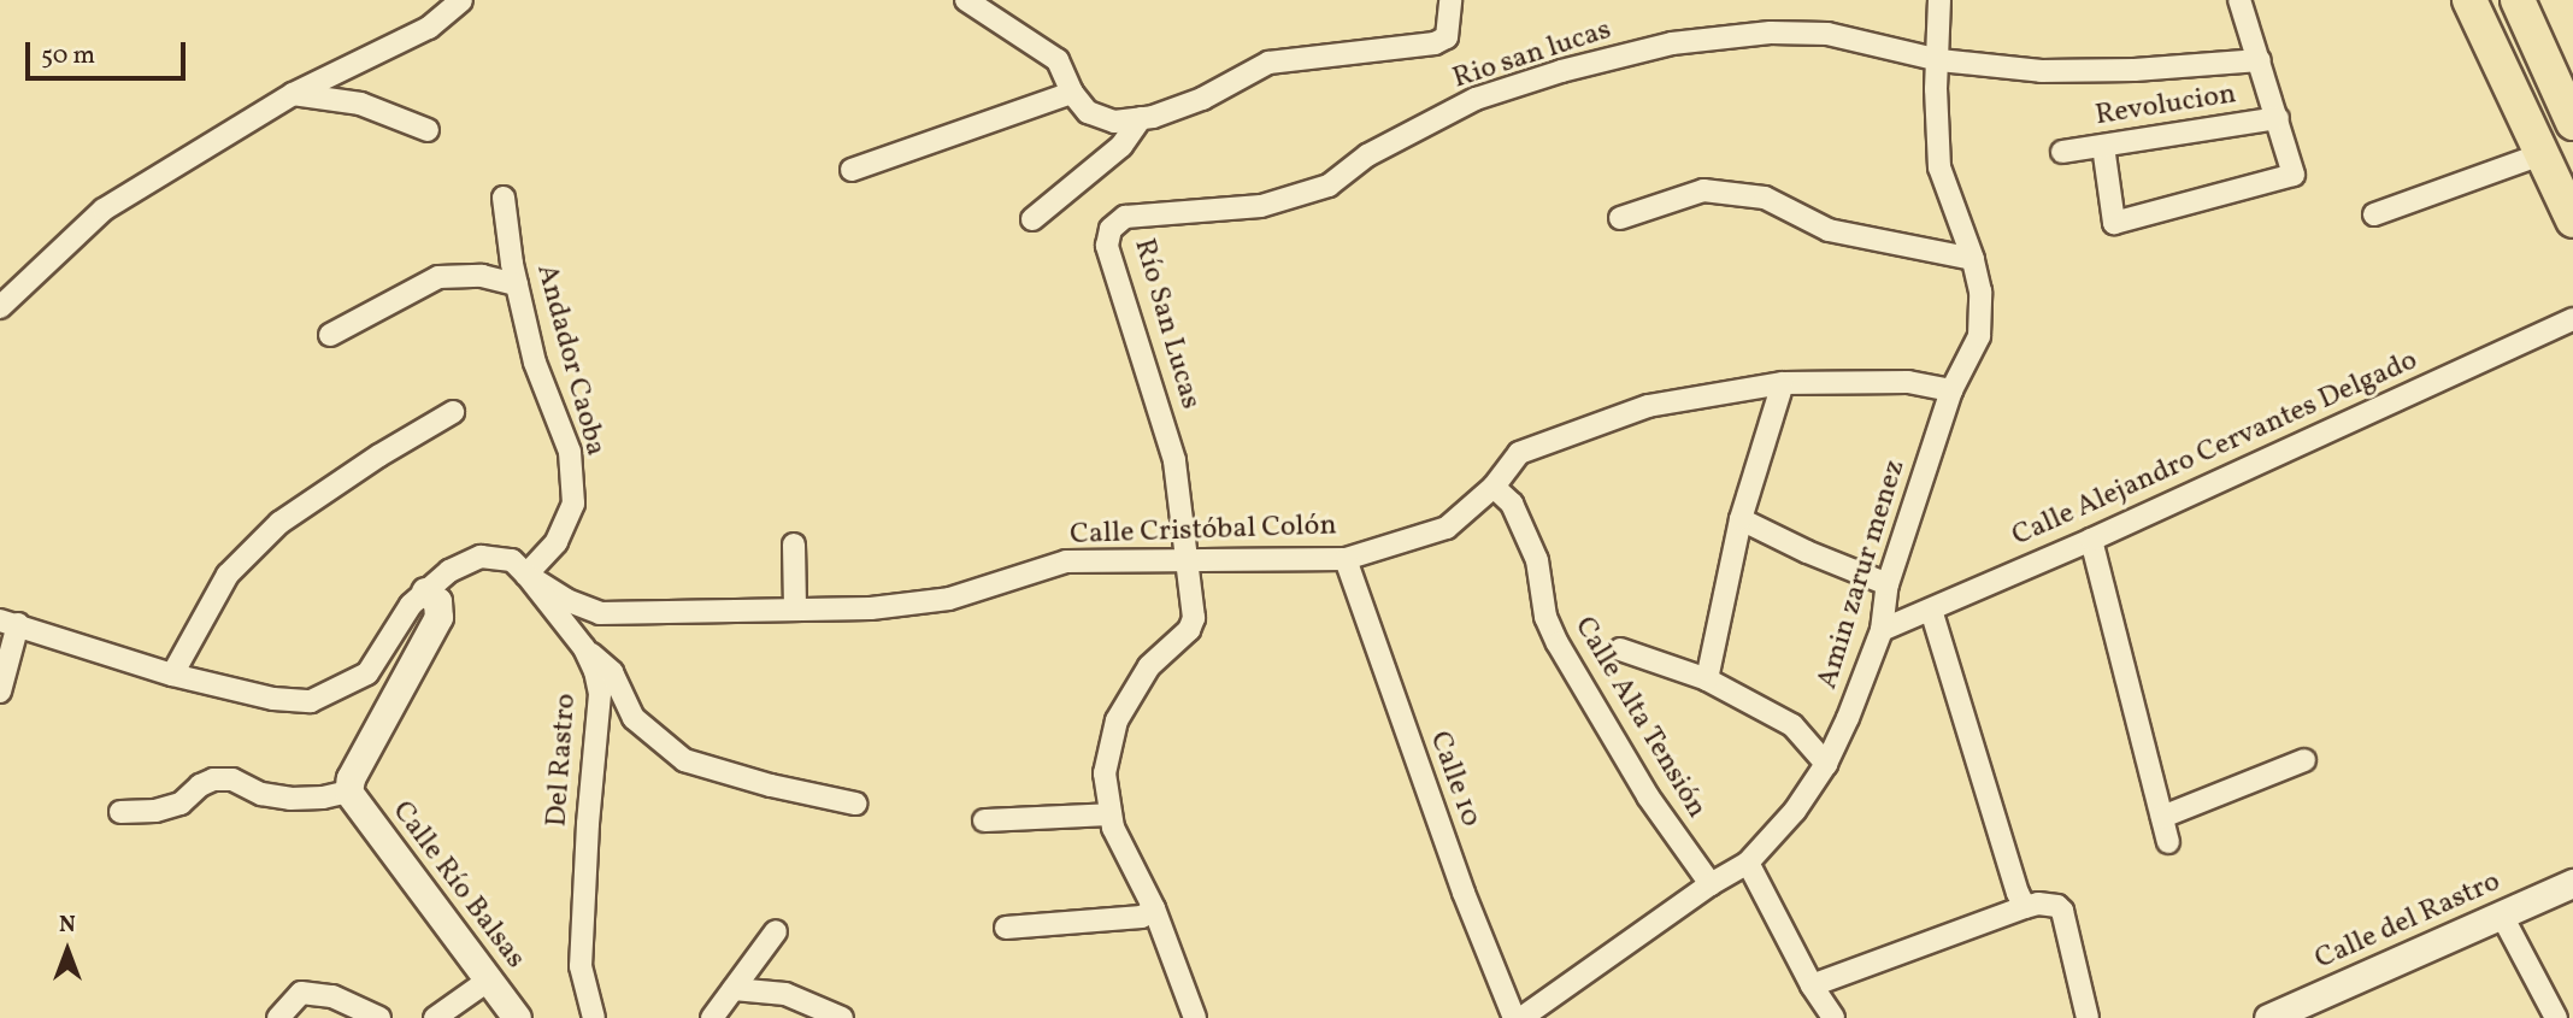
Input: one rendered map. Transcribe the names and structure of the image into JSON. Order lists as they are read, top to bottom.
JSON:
{
  "streets": {
    "street": [
      "Rio san lucas",
      "Revolucion",
      "Río San Lucas",
      "Andador Caoba",
      "Calle Alejandro Cervantes Delgado",
      "Calle Cristóbal Colón",
      "Amin zarur menez",
      "Calle Alta Tensión",
      "Del Rastro",
      "Calle 10",
      "Calle Río Balsas",
      "Calle del Rastro"
    ]
  },
  "crossings": [
    ["Rio san lucas", "Río San Lucas"],
    ["Rio san lucas", "Amin zarur menez"],
    ["Río San Lucas", "Calle Cristóbal Colón"],
    ["Andador Caoba", "Calle Cristóbal Colón"],
    ["Andador Caoba", "Del Rastro"],
    ["Calle Alejandro Cervantes Delgado", "Amin zarur menez"],
    ["Calle Cristóbal Colón", "Amin zarur menez"],
    ["Calle Cristóbal Colón", "Calle Alta Tensión"],
    ["Calle Cristóbal Colón", "Del Rastro"],
    ["Calle Cristóbal Colón", "Calle 10"],
    ["Amin zarur menez", "Calle Alta Tensión"]
  ],
  "scale_bar": "50 m",
  "north": "top"
}
